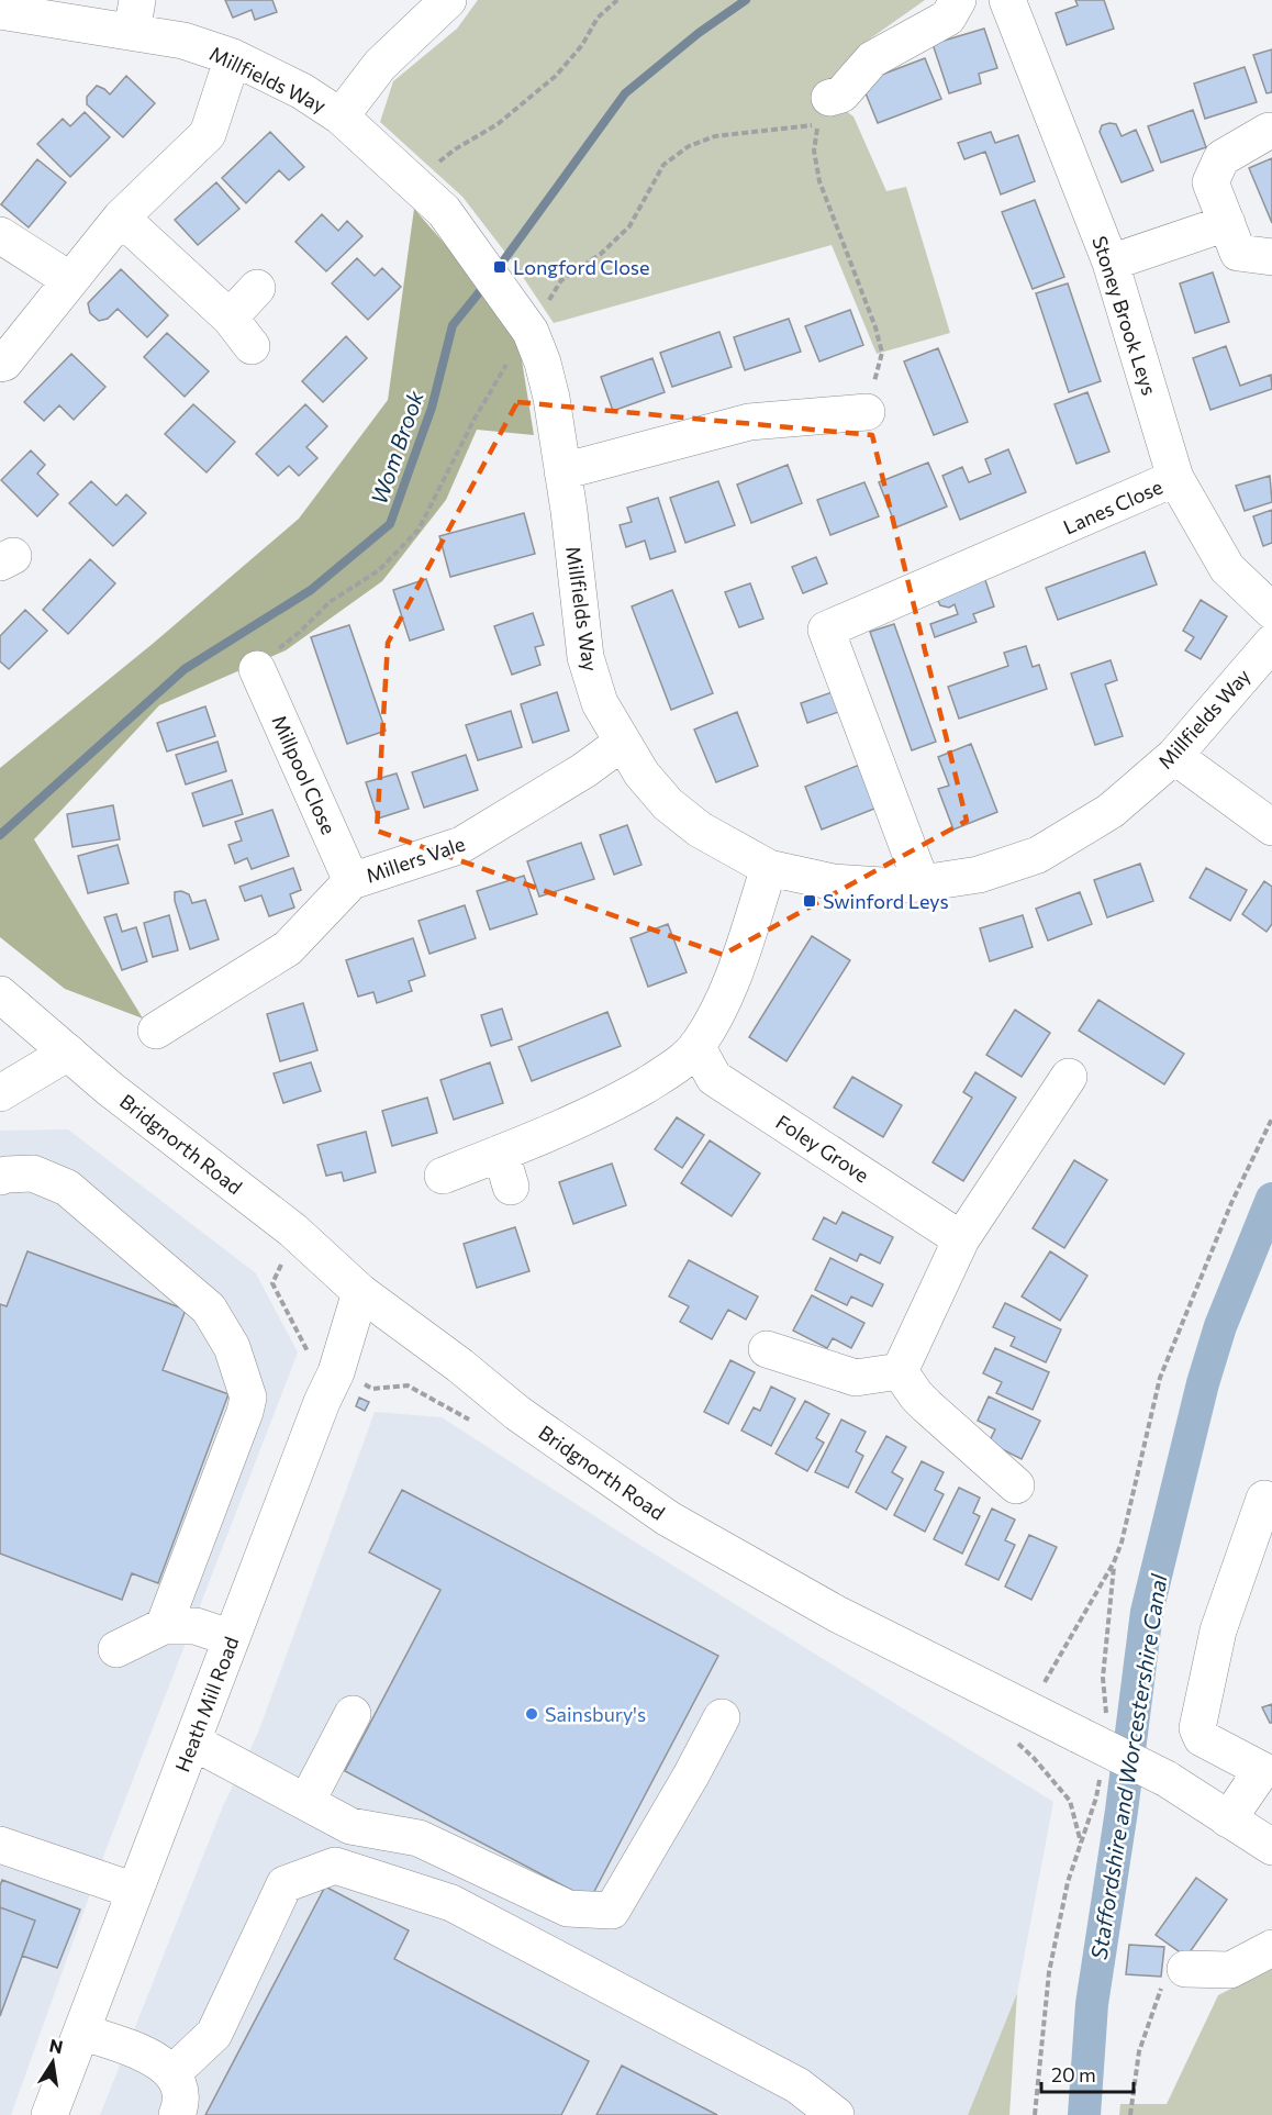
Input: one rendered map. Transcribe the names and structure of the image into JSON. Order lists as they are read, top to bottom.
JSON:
{
  "streets": {
    "street": [
      "Millfields Way",
      "Stoney Brook Leys",
      "Lanes Close",
      "Millpool Close",
      "Millers Vale",
      "Bridgnorth Road",
      "Foley Grove",
      "Heath Mill Road"
    ]
  },
  "crossings": [
    ["Millfields Way", "Lanes Close"],
    ["Millfields Way", "Millers Vale"],
    ["Stoney Brook Leys", "Lanes Close"],
    ["Millpool Close", "Millers Vale"],
    ["Bridgnorth Road", "Heath Mill Road"]
  ],
  "water": ["Wom Brook", "Staffordshire and Worcestershire Canal"],
  "places": {
    "transit": ["Longford Close", "Swinford Leys"],
    "other": ["Sainsbury's"]
  },
  "scale_bar": "20 m",
  "north": "top"
}
